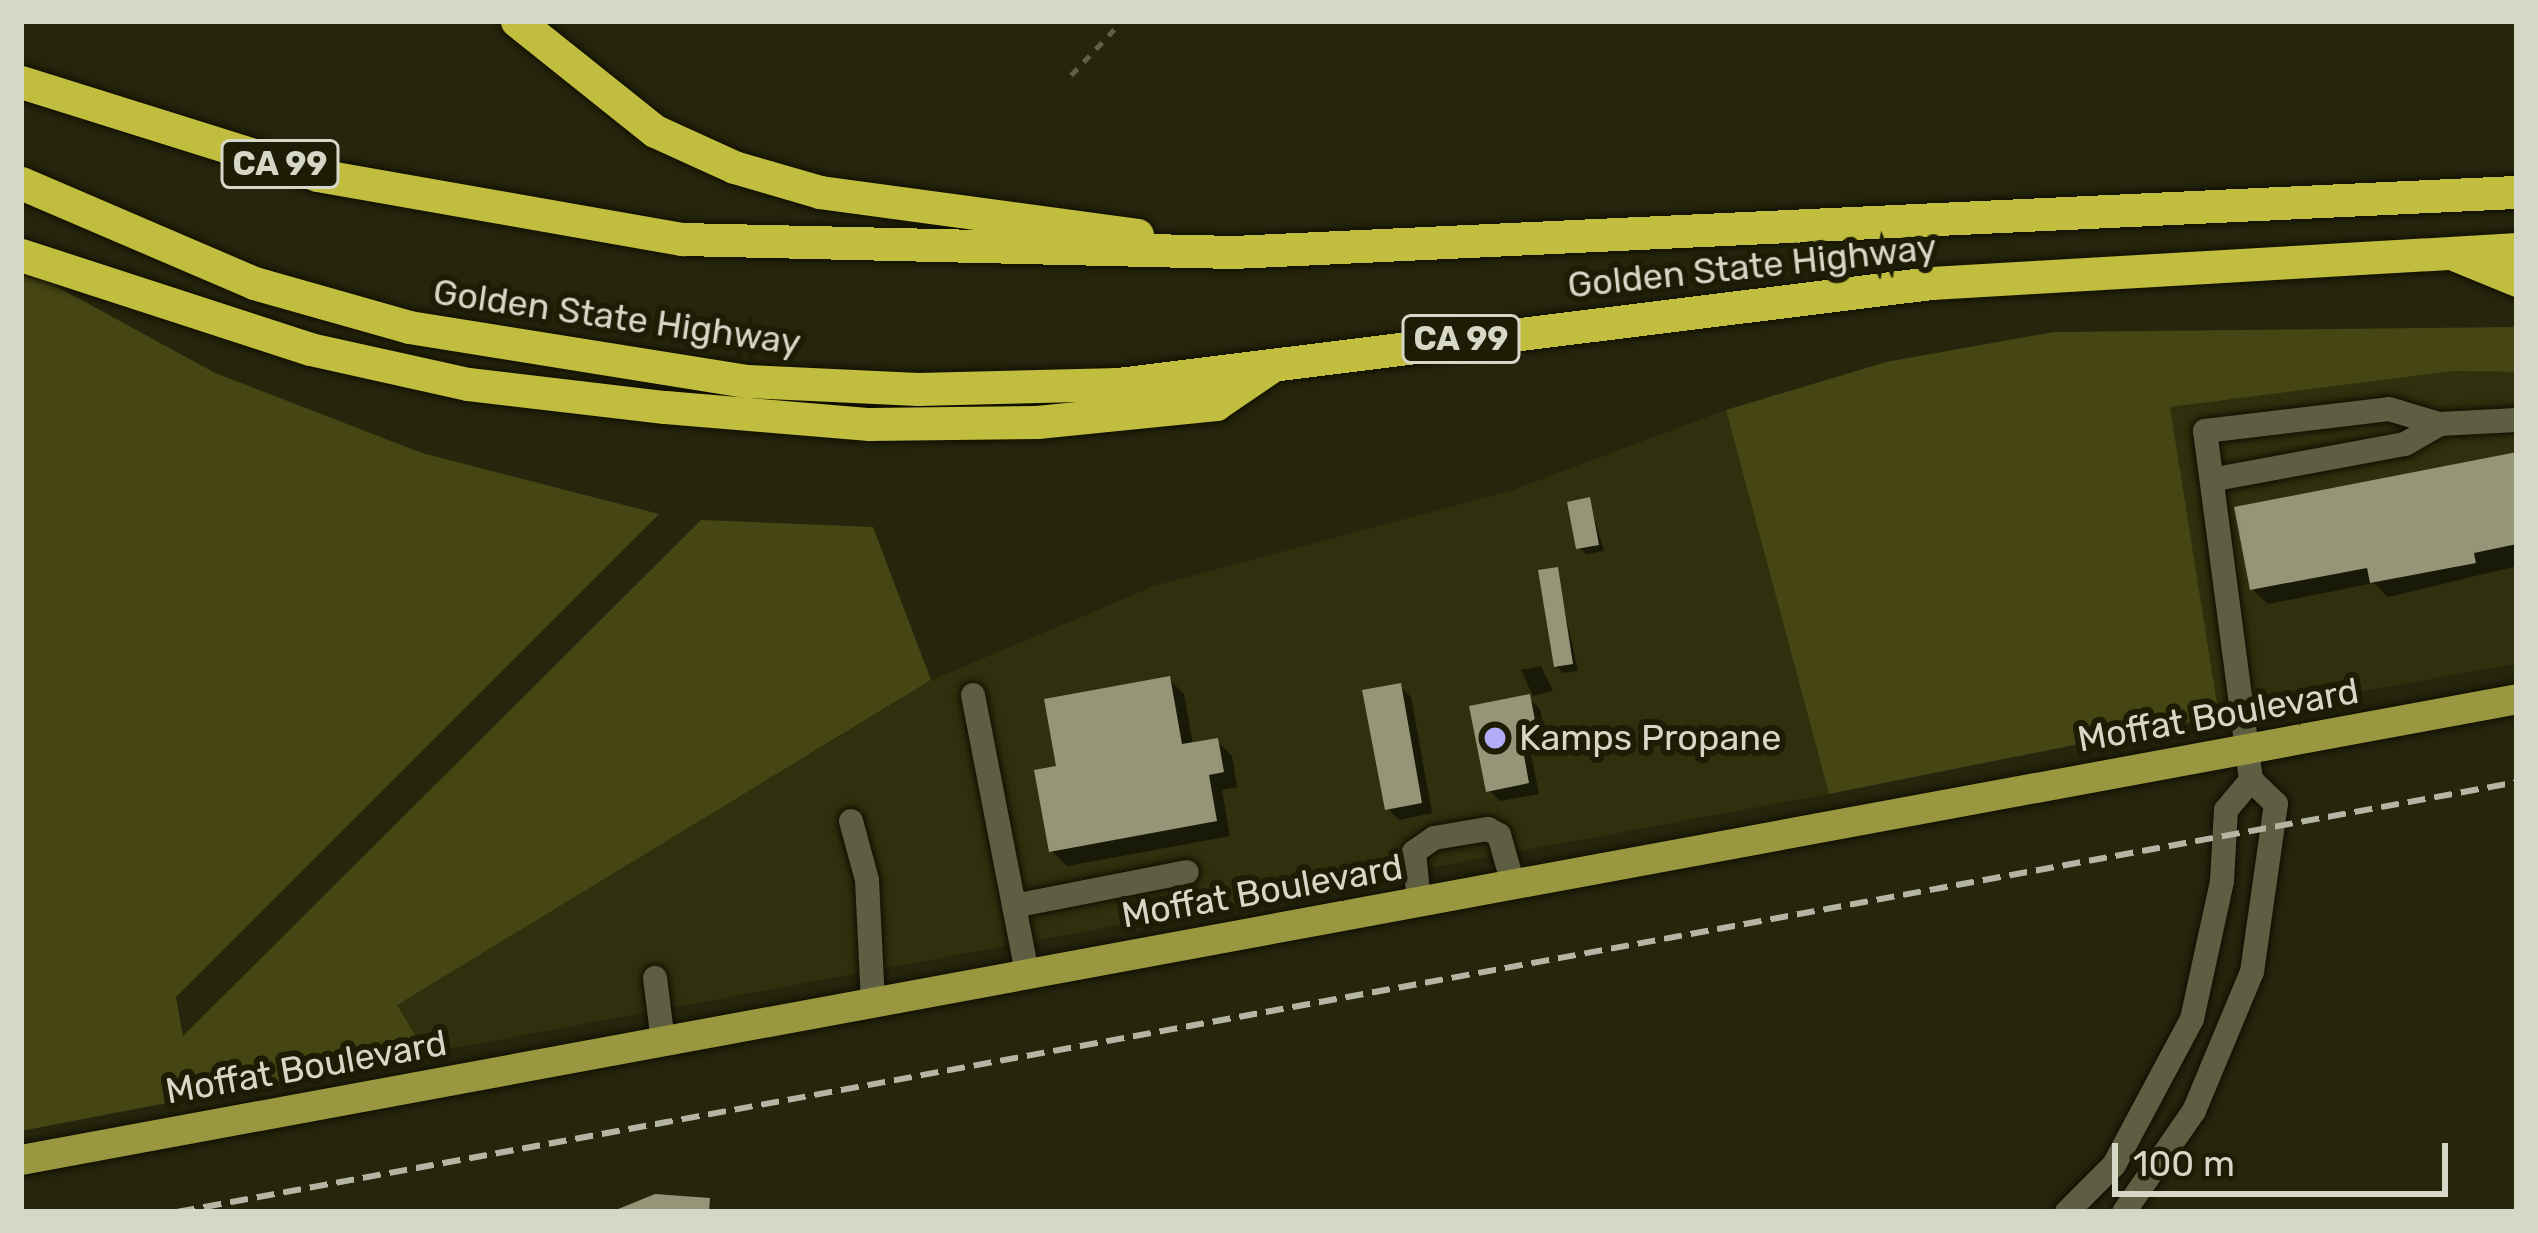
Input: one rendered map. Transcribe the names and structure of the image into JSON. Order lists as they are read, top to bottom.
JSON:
{
  "streets": {
    "highway": ["CA 99", "Golden State Highway"],
    "main road": ["Moffat Boulevard"]
  },
  "places": ["Kamps Propane"],
  "scale_bar": "100 m"
}
